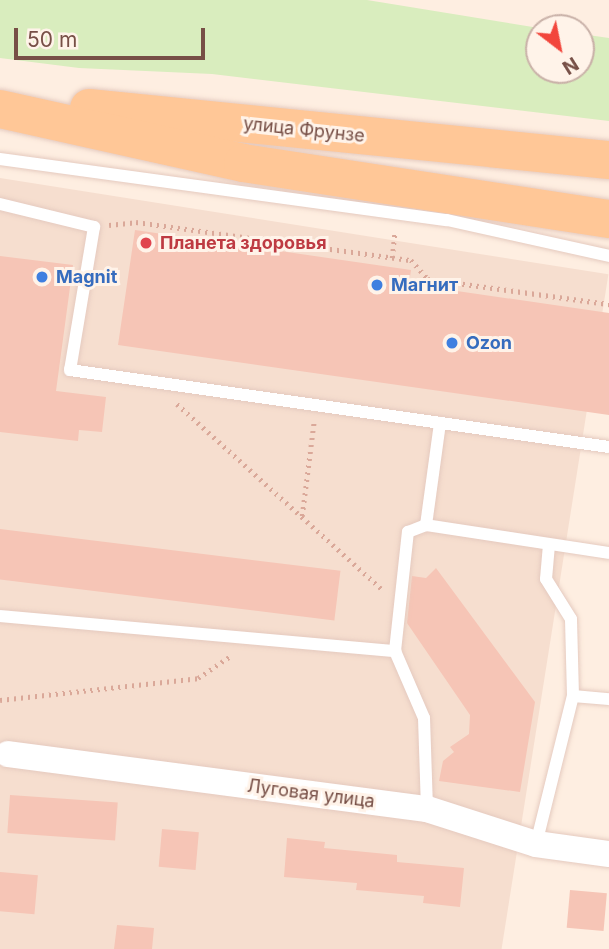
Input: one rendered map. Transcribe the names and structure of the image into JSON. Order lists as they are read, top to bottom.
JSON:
{
  "streets": {
    "main road": ["улица Фрунзе"],
    "street": ["Луговая улица"]
  },
  "places": [
    "Планета здоровья",
    "Magnit",
    "Магнит",
    "Ozon"
  ],
  "scale_bar": "50 m",
  "north": "bottom right"
}
